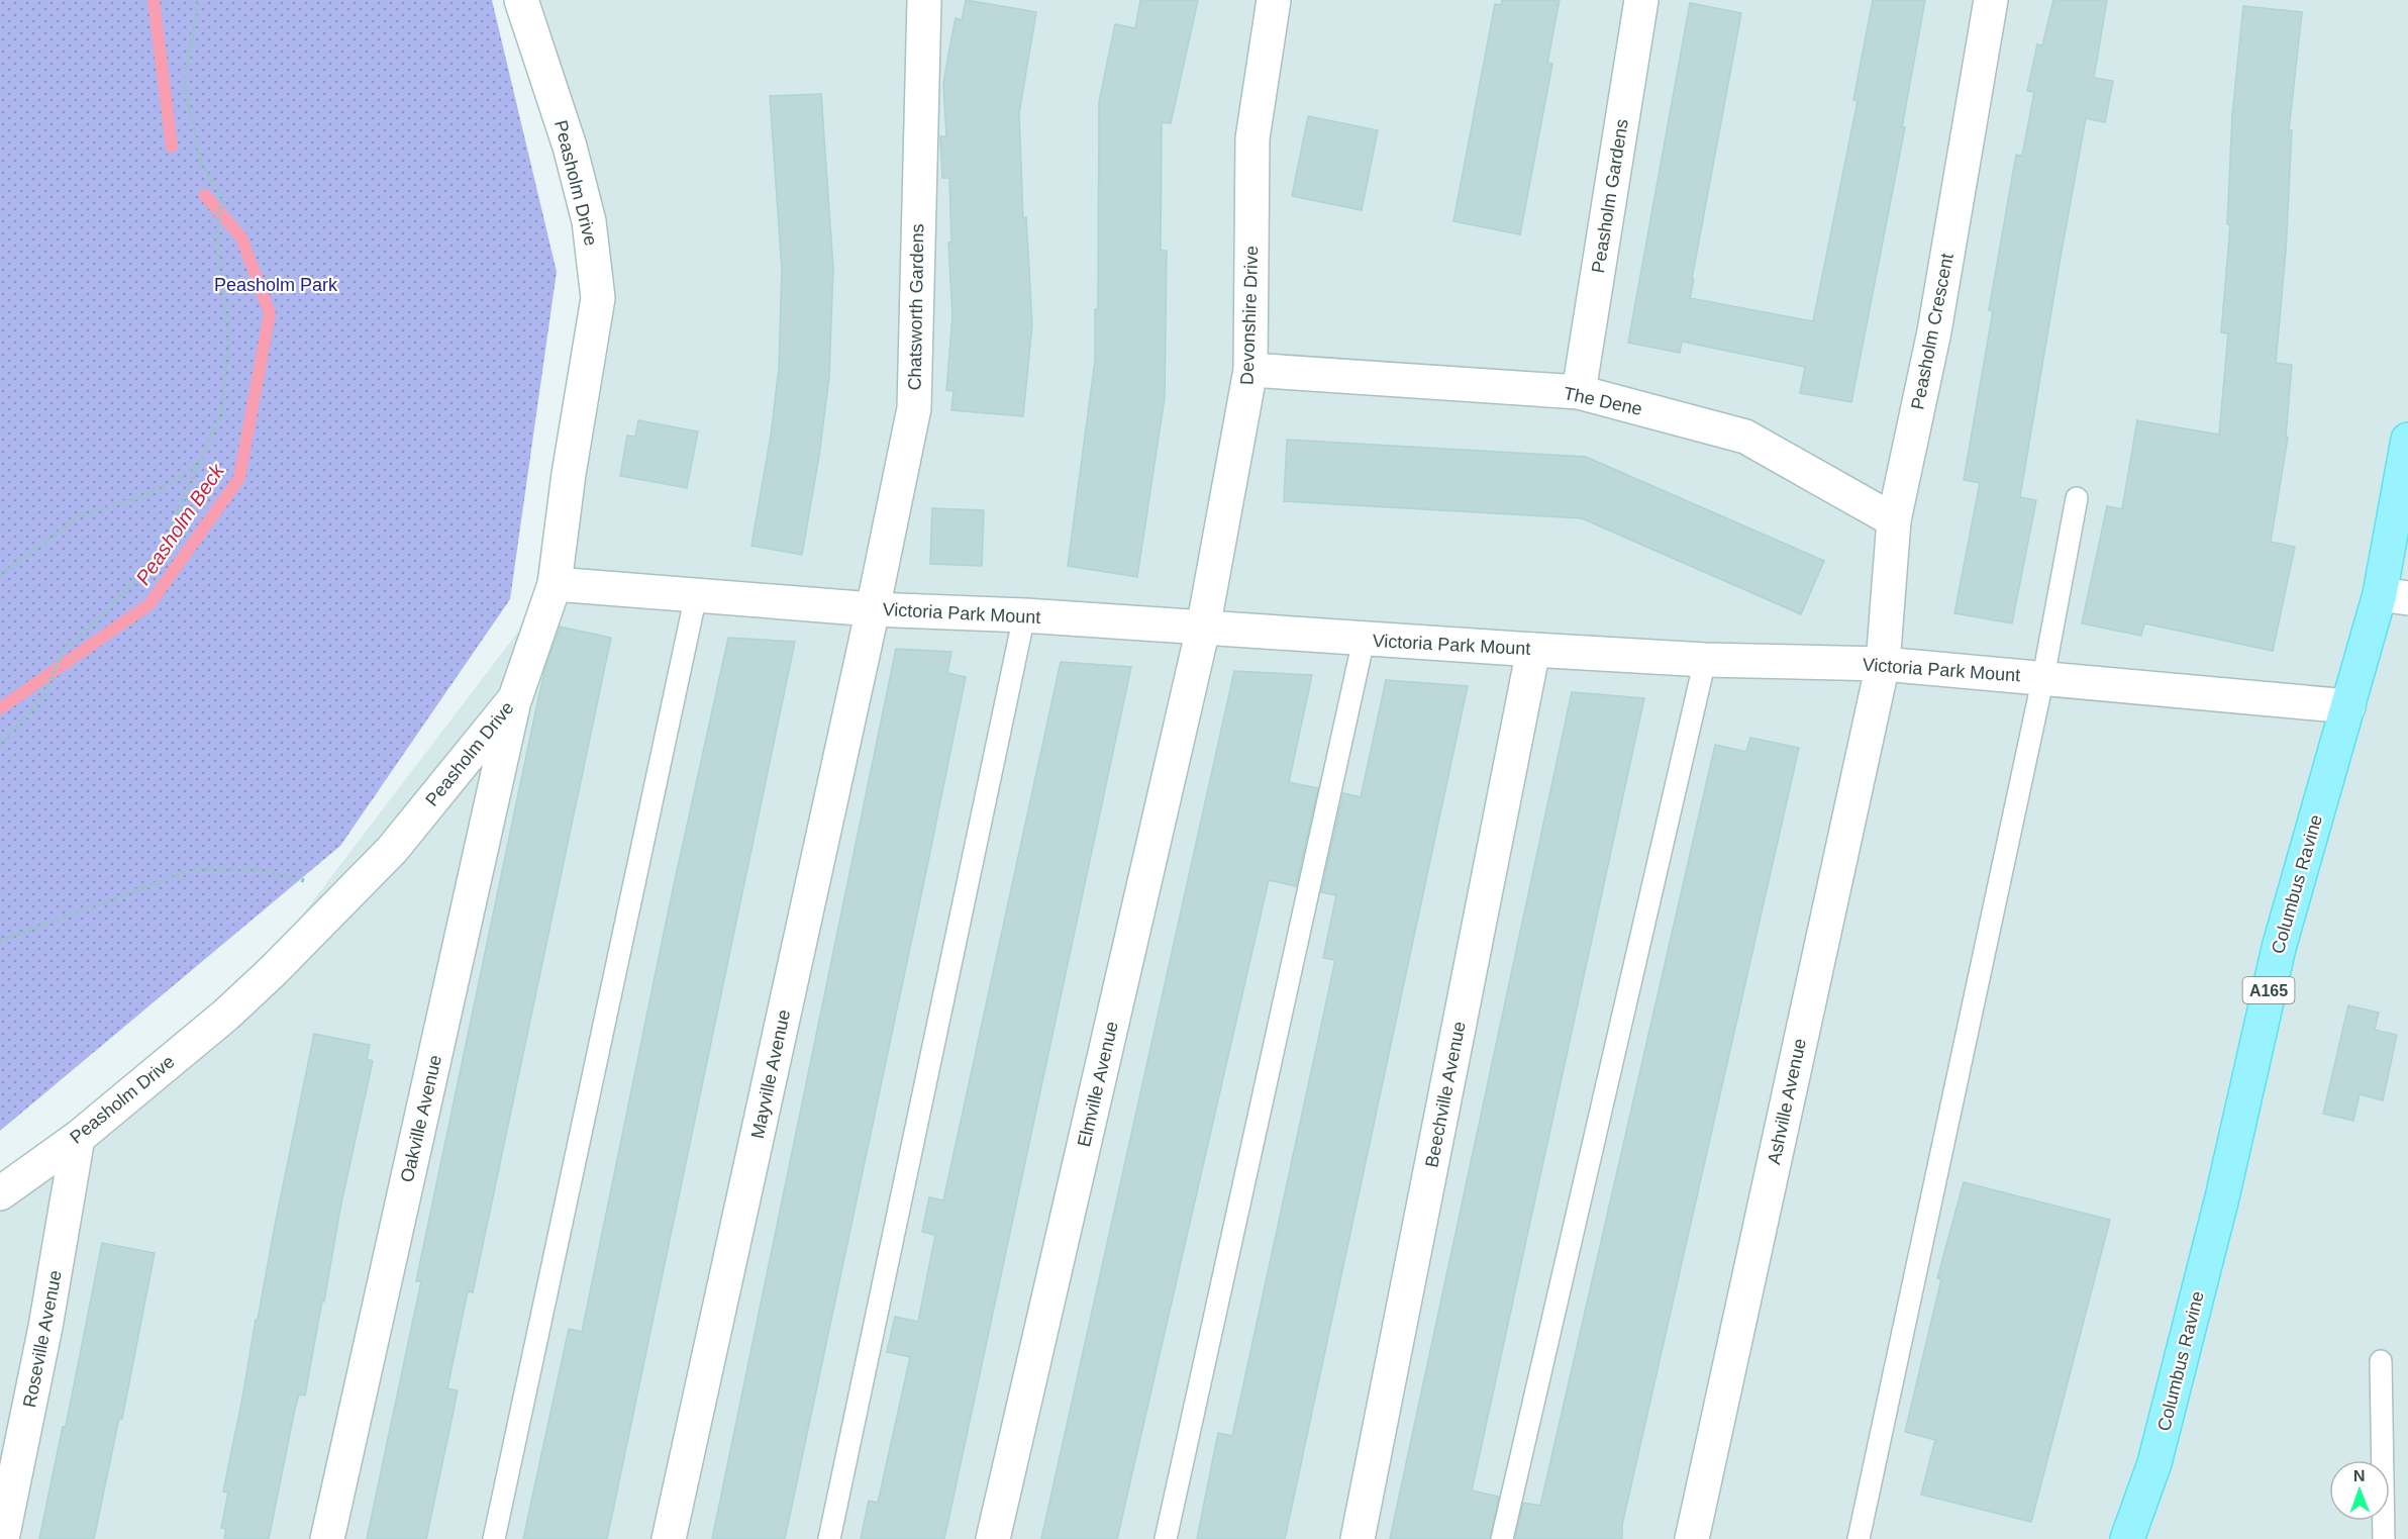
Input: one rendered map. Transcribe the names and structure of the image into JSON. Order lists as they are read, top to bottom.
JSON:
{
  "streets": {
    "main road": ["Columbus Ravine", "A165"],
    "street": [
      "Peasholm Drive",
      "Peasholm Gardens",
      "Chatsworth Gardens",
      "Devonshire Drive",
      "Peasholm Crescent",
      "The Dene",
      "Victoria Park Mount",
      "Mayville Avenue",
      "Elmville Avenue",
      "Beechville Avenue",
      "Ashville Avenue",
      "Oakville Avenue",
      "Roseville Avenue"
    ]
  },
  "crossings": [
    ["Peasholm Drive", "Victoria Park Mount"],
    ["Peasholm Drive", "Oakville Avenue"],
    ["Peasholm Drive", "Roseville Avenue"],
    ["Peasholm Gardens", "The Dene"],
    ["Chatsworth Gardens", "Victoria Park Mount"],
    ["Chatsworth Gardens", "Mayville Avenue"],
    ["Devonshire Drive", "The Dene"],
    ["Devonshire Drive", "Victoria Park Mount"],
    ["Devonshire Drive", "Elmville Avenue"],
    ["Peasholm Crescent", "The Dene"],
    ["Peasholm Crescent", "Victoria Park Mount"],
    ["Peasholm Crescent", "Ashville Avenue"],
    ["Victoria Park Mount", "Columbus Ravine"],
    ["Victoria Park Mount", "Mayville Avenue"],
    ["Victoria Park Mount", "Elmville Avenue"],
    ["Victoria Park Mount", "Beechville Avenue"],
    ["Victoria Park Mount", "Ashville Avenue"]
  ],
  "water": ["Peasholm Beck"],
  "parks": ["Peasholm Park"],
  "north": "top"
}
